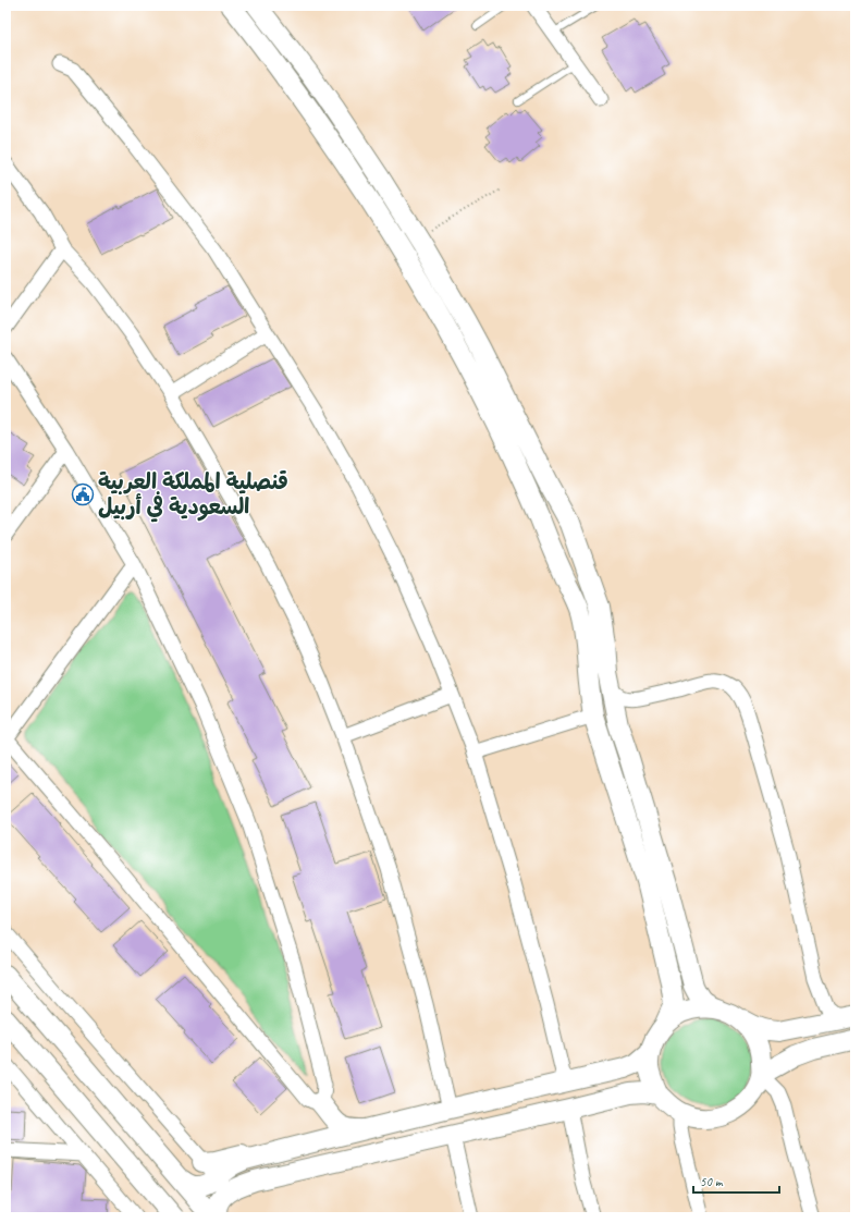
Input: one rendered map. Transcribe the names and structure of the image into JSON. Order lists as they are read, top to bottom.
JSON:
{
  "places": {
    "public building": ["قنصلية المملكة العربية السعودية في أربيل"]
  },
  "scale_bar": "50 m"
}
